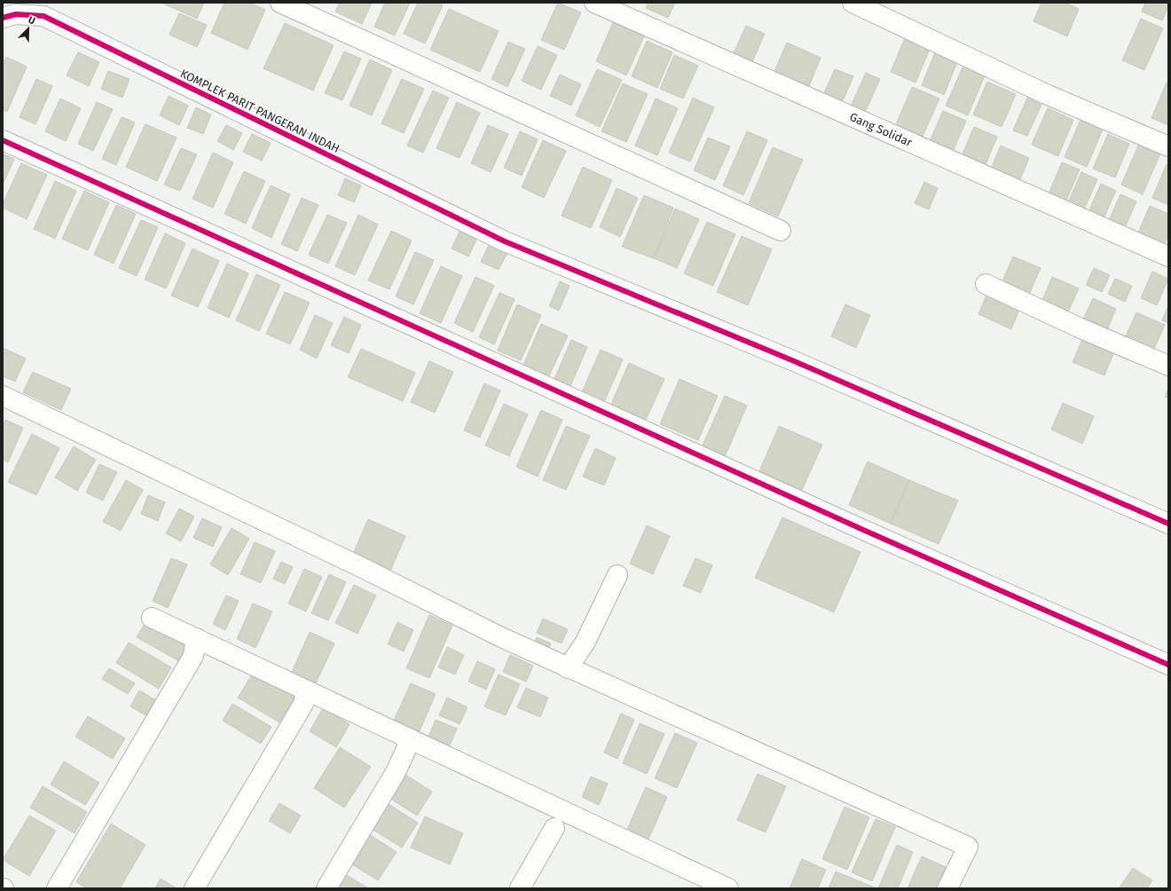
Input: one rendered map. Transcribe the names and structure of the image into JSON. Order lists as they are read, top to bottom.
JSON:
{
  "streets": {
    "street": ["KOMPLEK PARIT PANGERAN INDAH", "Gang Solidar"]
  },
  "north": "top right"
}
